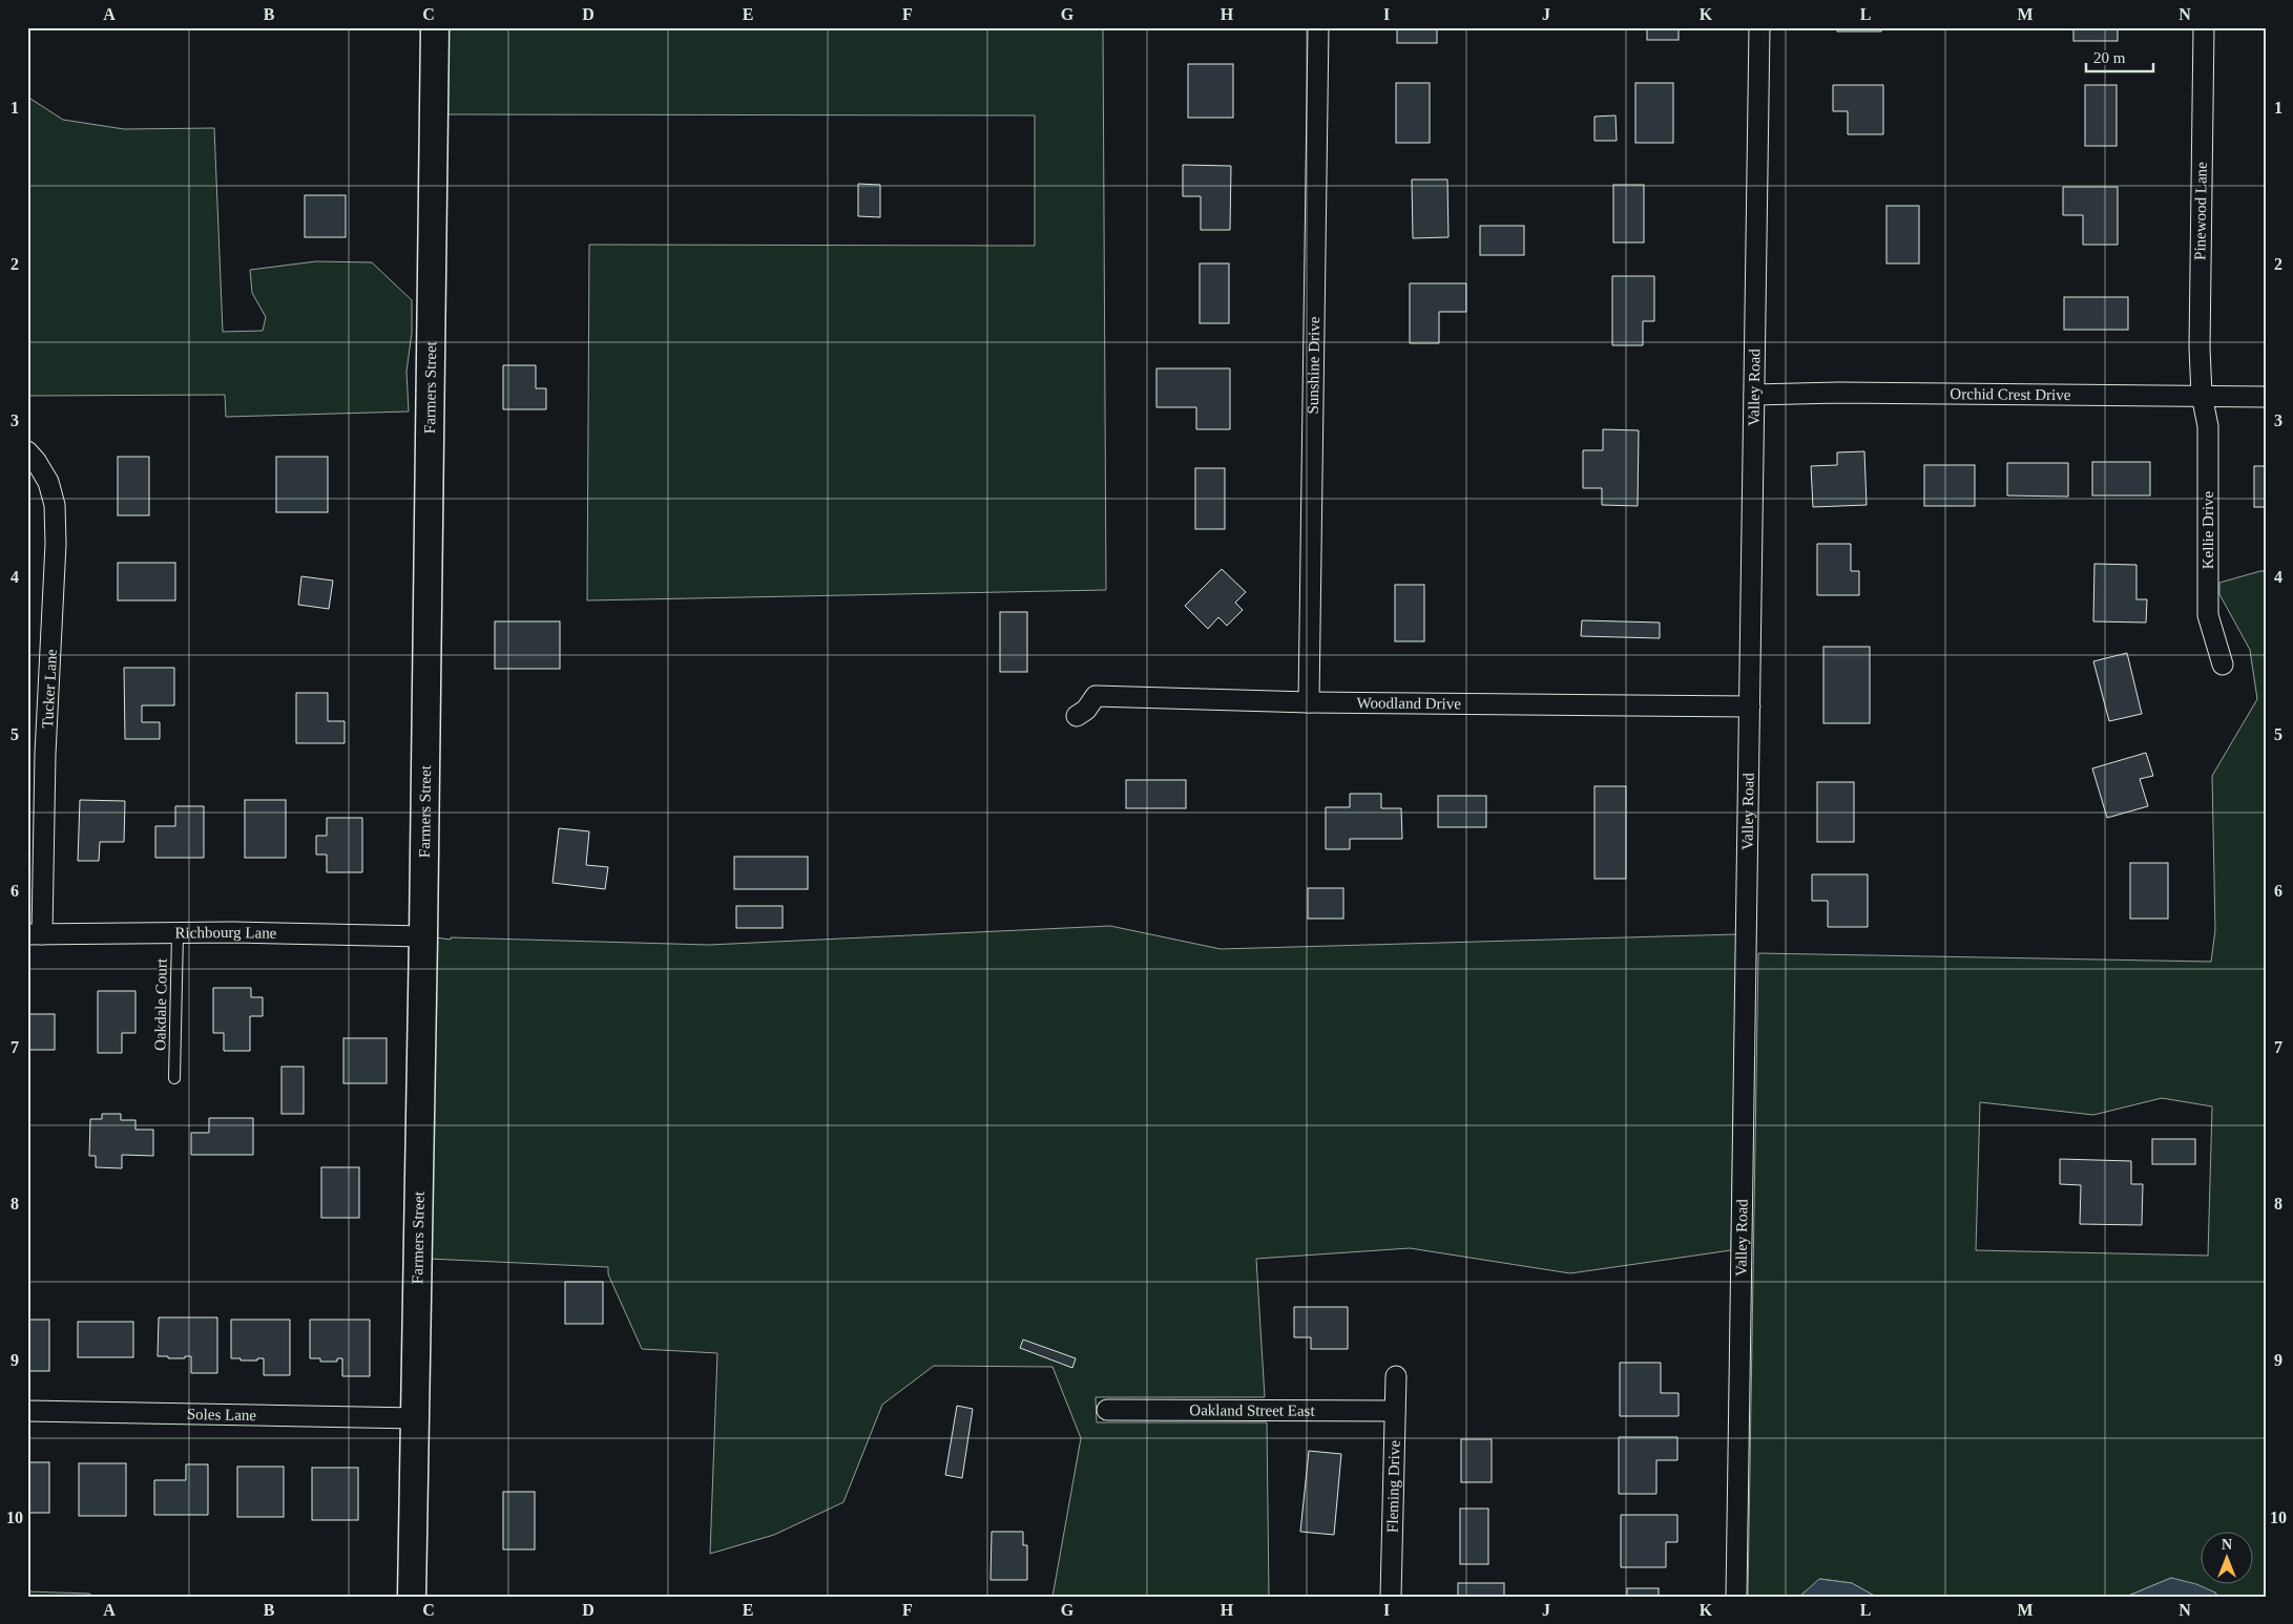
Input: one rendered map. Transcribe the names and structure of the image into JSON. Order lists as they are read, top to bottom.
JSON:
{
  "streets": {
    "street": [
      "Pinewood Lane",
      "Sunshine Drive",
      "Farmers Street",
      "Valley Road",
      "Orchid Crest Drive",
      "Kellie Drive",
      "Tucker Lane",
      "Woodland Drive",
      "Richbourg Lane",
      "Oakland Street East",
      "Soles Lane",
      "Fleming Drive"
    ],
    "lane": ["Oakdale Court"]
  },
  "crossings": [
    ["Pinewood Lane", "Orchid Crest Drive"],
    ["Pinewood Lane", "Kellie Drive"],
    ["Sunshine Drive", "Woodland Drive"],
    ["Farmers Street", "Richbourg Lane"],
    ["Farmers Street", "Soles Lane"],
    ["Valley Road", "Orchid Crest Drive"],
    ["Valley Road", "Woodland Drive"],
    ["Orchid Crest Drive", "Kellie Drive"],
    ["Tucker Lane", "Richbourg Lane"],
    ["Richbourg Lane", "Oakdale Court"],
    ["Oakland Street East", "Fleming Drive"]
  ],
  "scale_bar": "20 m",
  "north": "top",
  "grid": {
    "columns": [
      "A",
      "B",
      "C",
      "D",
      "E",
      "F",
      "G",
      "H",
      "I",
      "J",
      "K",
      "L",
      "M",
      "N"
    ],
    "rows": [
      "1",
      "2",
      "3",
      "4",
      "5",
      "6",
      "7",
      "8",
      "9",
      "10"
    ]
  }
}
